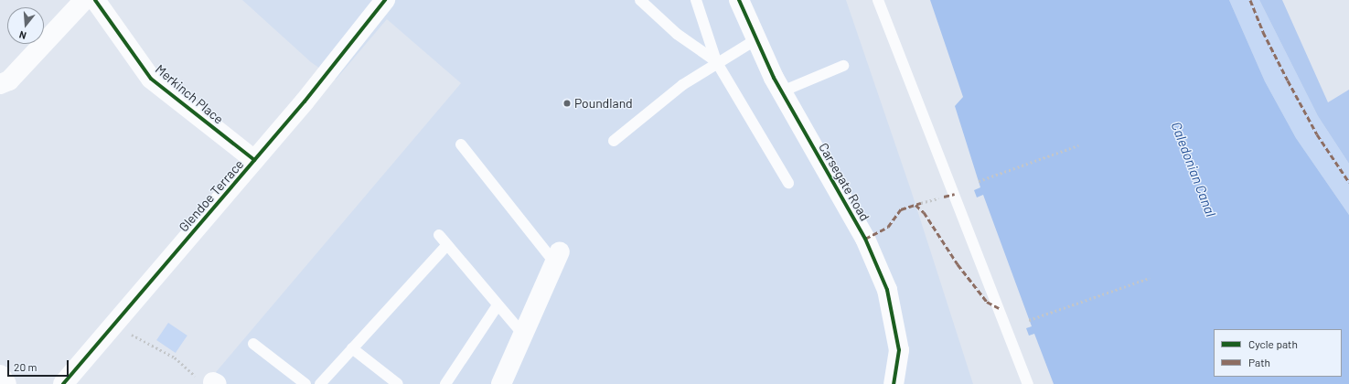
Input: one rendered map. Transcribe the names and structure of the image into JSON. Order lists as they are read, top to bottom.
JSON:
{
  "streets": {
    "street": ["Merkinch Place", "Carsegate Road", "Glendoe Terrace"]
  },
  "crossings": [
    ["Merkinch Place", "Glendoe Terrace"]
  ],
  "water": ["Caledonian Canal"],
  "places": ["Poundland"],
  "legend": ["Cycle path", "Path"],
  "scale_bar": "20 m",
  "north": "bottom"
}
